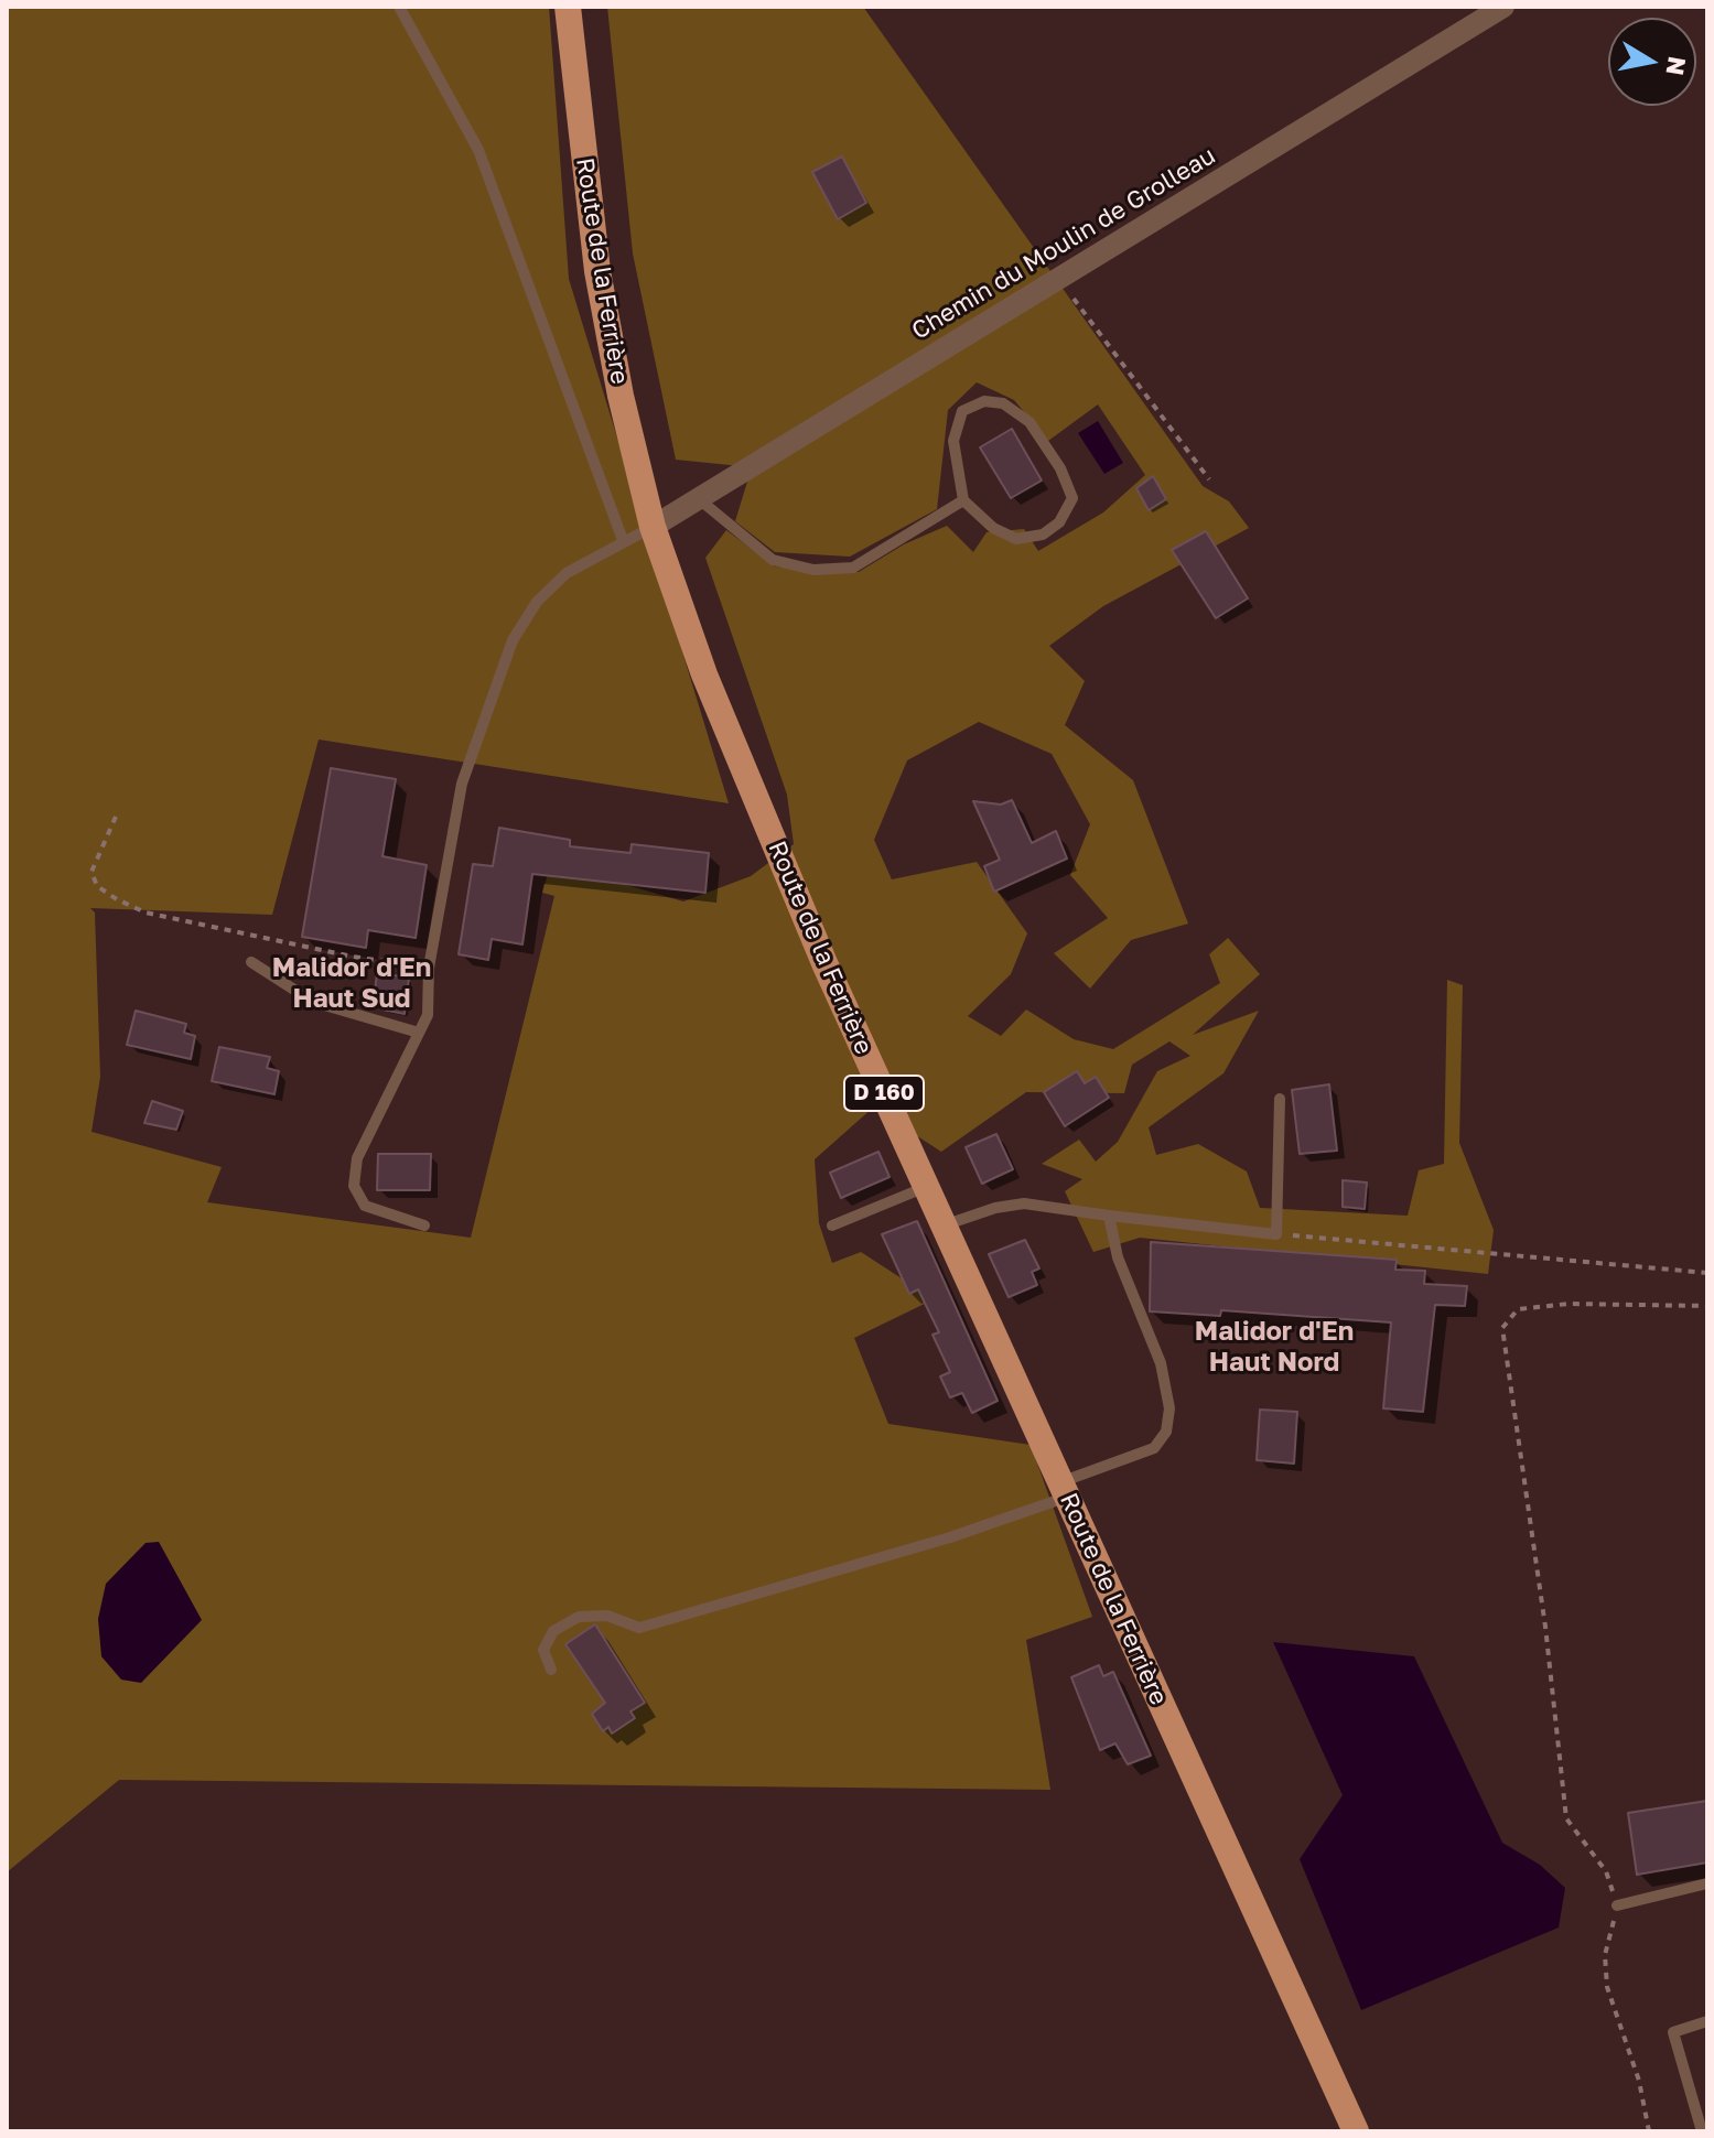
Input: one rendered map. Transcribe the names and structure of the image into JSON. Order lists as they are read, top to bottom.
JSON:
{
  "streets": {
    "main road": ["Route de la Ferrière", "D 160"],
    "street": ["Chemin du Moulin de Grolleau"]
  },
  "crossings": [
    ["Chemin du Moulin de Grolleau", "Route de la Ferrière"]
  ],
  "districts": ["Malidor d'En Haut Sud", "Malidor d'En Haut Nord"],
  "north": "right"
}
